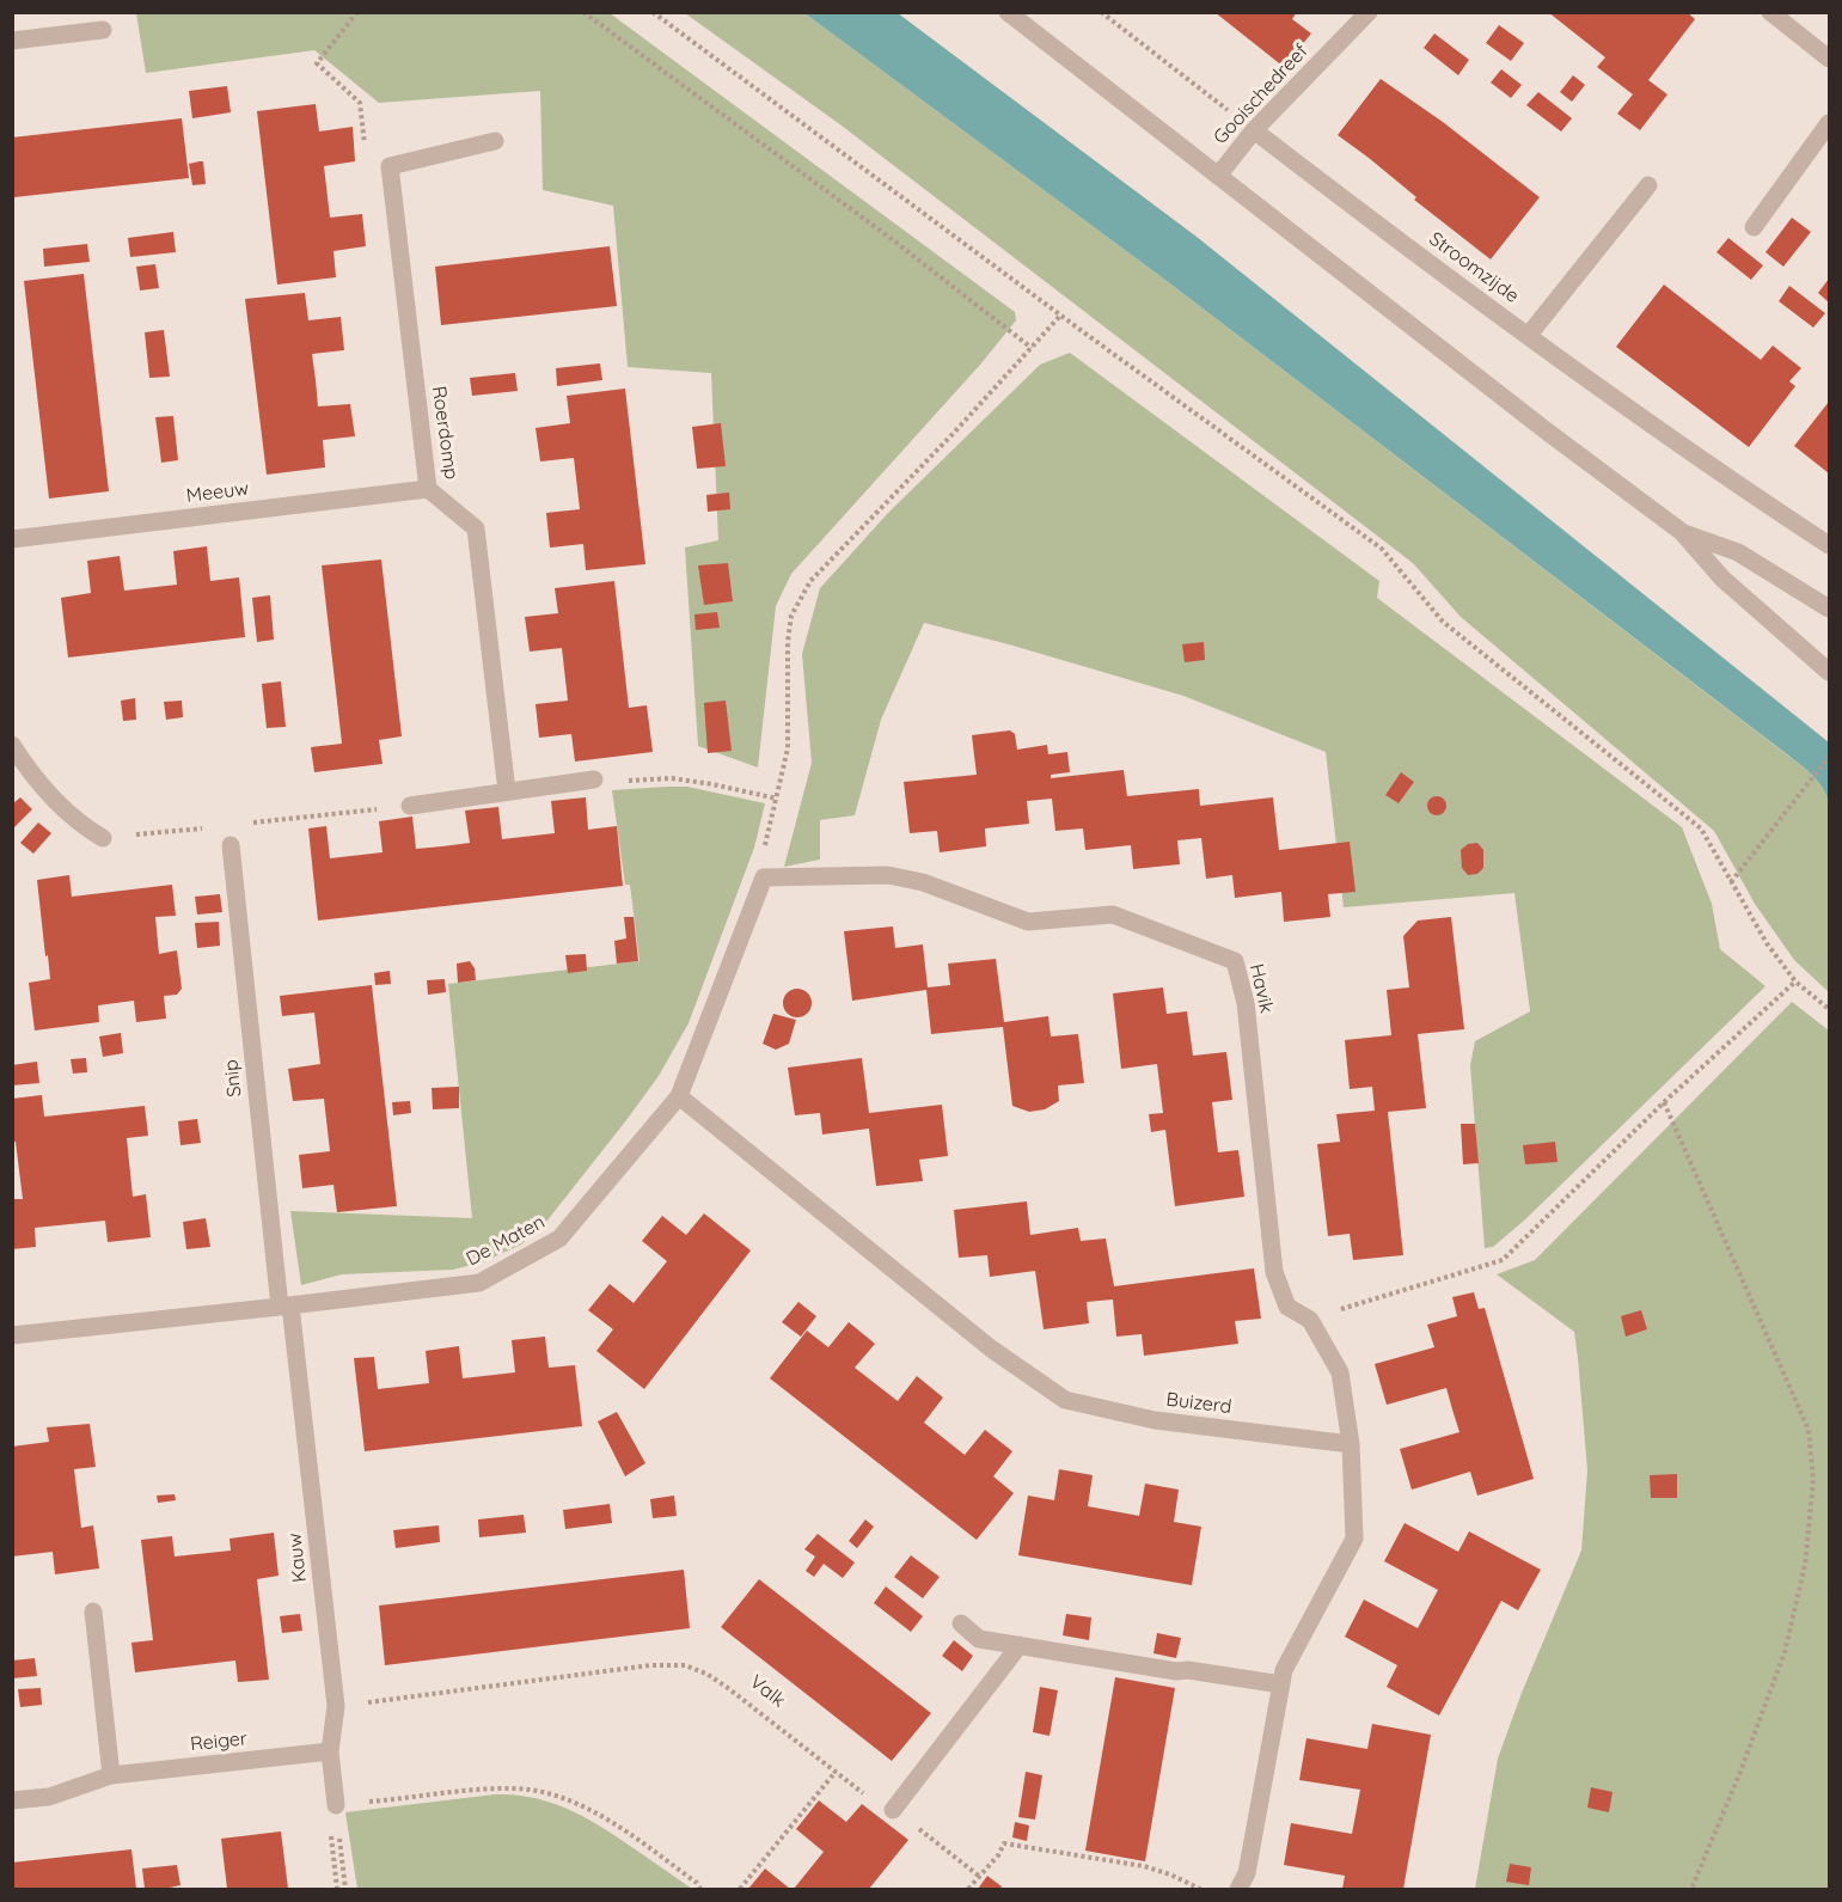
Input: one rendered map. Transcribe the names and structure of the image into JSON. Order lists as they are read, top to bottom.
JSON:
{
  "streets": {
    "street": [
      "Gooischedreef",
      "Stroomzijde",
      "Roerdomp",
      "Meeuw",
      "Havik",
      "Snip",
      "De Maten",
      "Buizerd",
      "Kauw",
      "Reiger"
    ],
    "path": ["Valk"]
  },
  "crossings": [
    ["Gooischedreef", "Stroomzijde"],
    ["Roerdomp", "Meeuw"],
    ["Havik", "De Maten"],
    ["Havik", "Buizerd"],
    ["Snip", "De Maten"],
    ["Snip", "Kauw"],
    ["De Maten", "Buizerd"],
    ["De Maten", "Kauw"],
    ["Kauw", "Reiger"]
  ]
}
